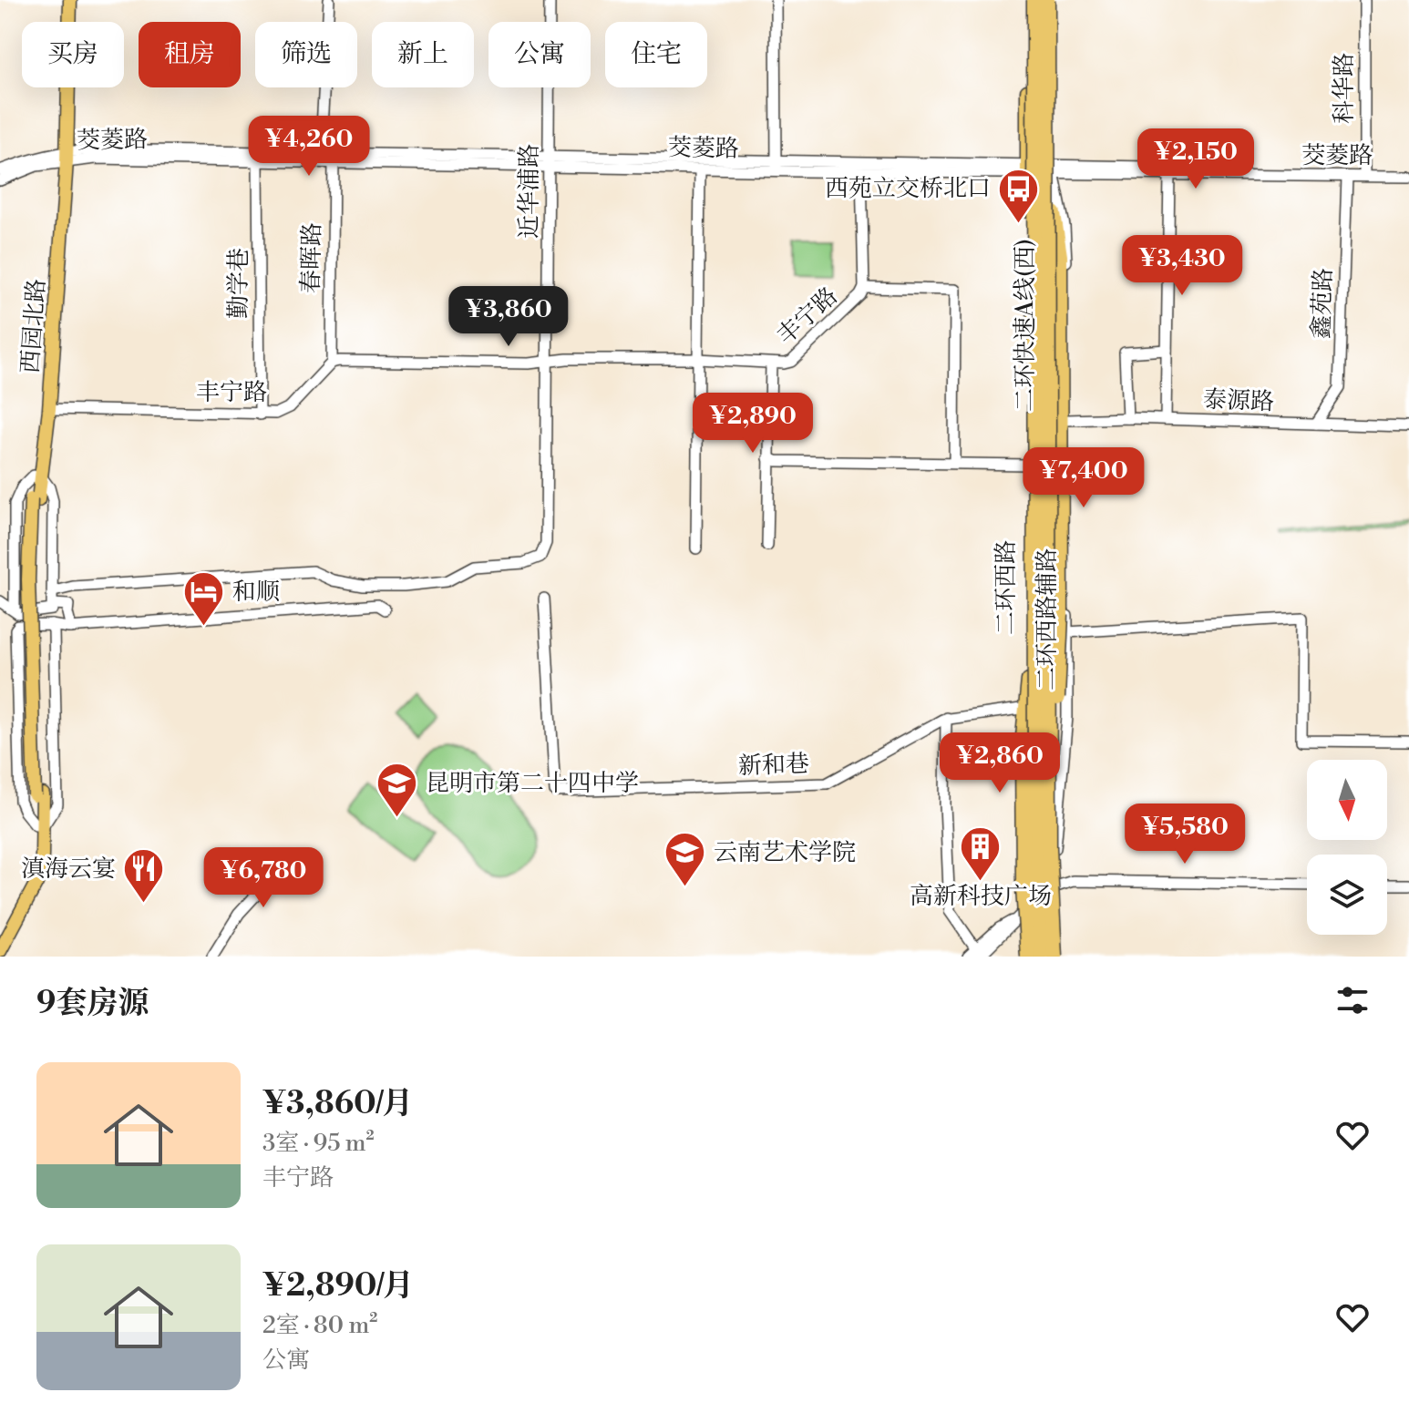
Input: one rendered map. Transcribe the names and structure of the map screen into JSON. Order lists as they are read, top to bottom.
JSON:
{
  "streets": {
    "highway": ["二环快速A线(西)"],
    "main road": ["西园北路", "二环西路"],
    "street": [
      "科华路",
      "茭菱路",
      "近华浦路",
      "春晖路",
      "勤学巷",
      "鑫苑路",
      "丰宁路",
      "泰源路",
      "二环西路辅路",
      "新和巷"
    ]
  },
  "crossings": [
    ["科华路", "茭菱路"],
    ["茭菱路", "近华浦路"],
    ["茭菱路", "春晖路"],
    ["茭菱路", "勤学巷"],
    ["茭菱路", "鑫苑路"],
    ["茭菱路", "丰宁路"],
    ["茭菱路", "西园北路"],
    ["茭菱路", "二环西路"],
    ["茭菱路", "二环西路辅路"],
    ["近华浦路", "丰宁路"],
    ["春晖路", "丰宁路"],
    ["勤学巷", "丰宁路"],
    ["鑫苑路", "泰源路"],
    ["丰宁路", "西园北路"],
    ["泰源路", "二环西路辅路"],
    ["二环西路", "二环西路辅路"],
    ["二环西路辅路", "新和巷"]
  ],
  "places": {
    "bus stop": ["西苑立交桥北口"],
    "hotel": ["和顺"],
    "school or university": ["昆明市第二十四中学", "云南艺术学院"],
    "building": ["高新科技广场"],
    "restaurant": ["滇海云宴"]
  },
  "north": "bottom",
  "page": {
    "chip": [
      "买房",
      "租房",
      "筛选",
      "新上",
      "公寓",
      "住宅"
    ],
    "price": [
      "¥4,260",
      "¥2,150",
      "¥3,430",
      "¥3,860",
      "¥2,890",
      "¥7,400",
      "¥2,860",
      "¥5,580",
      "¥6,780"
    ],
    "heading": "9套房源",
    "list": [
      {
        "name": "¥3,860/月",
        "note": "3室 · 95 m² · 丰宁路"
      },
      {
        "name": "¥2,890/月",
        "note": "2室 · 80 m² · 公寓"
      }
    ]
  }
}
